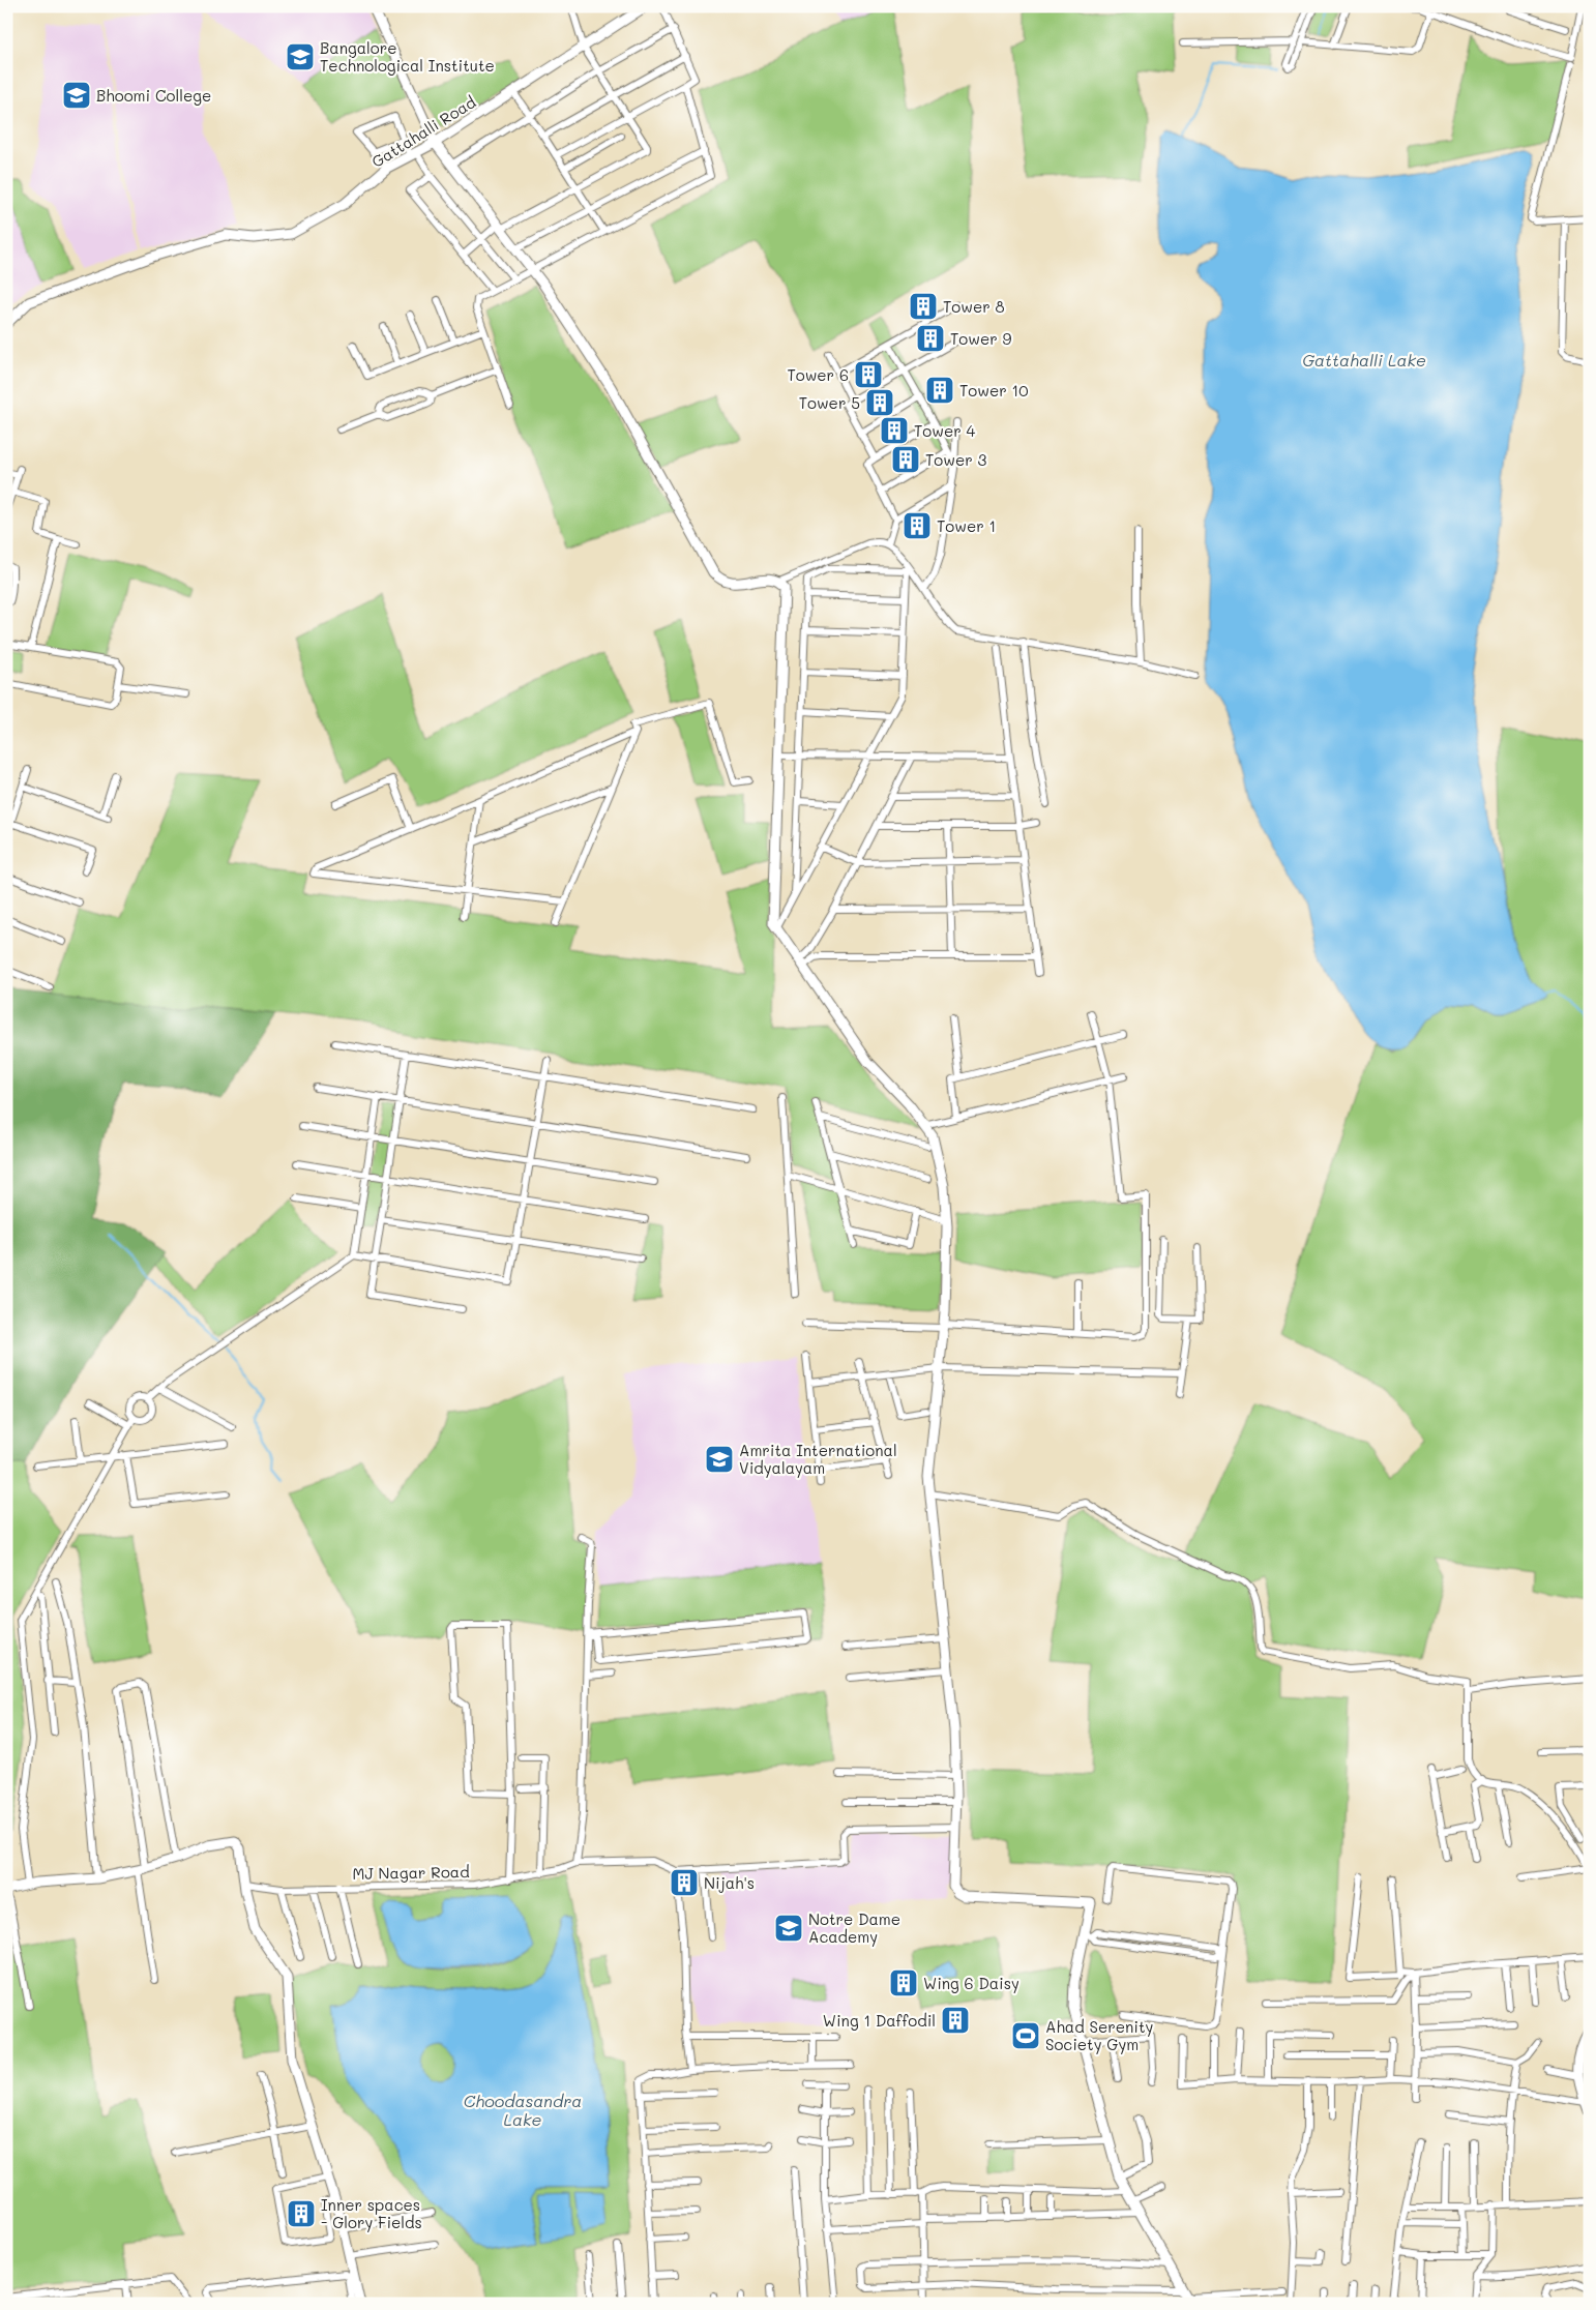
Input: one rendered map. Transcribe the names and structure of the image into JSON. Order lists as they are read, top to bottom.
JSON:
{
  "streets": {
    "street": ["Gattahalli Road", "MJ Nagar Road"]
  },
  "water": ["Gattahalli Lake", "Choodasandra Lake"],
  "places": {
    "school or university": [
      "Bangalore Technological Institute",
      "Bhoomi College",
      "Amrita International Vidyalayam",
      "Notre Dame Academy"
    ],
    "building": [
      "Tower 8",
      "Tower 9",
      "Tower 6",
      "Tower 10",
      "Tower 5",
      "Tower 4",
      "Tower 3",
      "Tower 1",
      "Nijah's",
      "Wing 6 Daisy",
      "Wing 1 Daffodil",
      "Inner spaces - Glory Fields"
    ],
    "sports": ["Ahad Serenity Society Gym"]
  }
}
